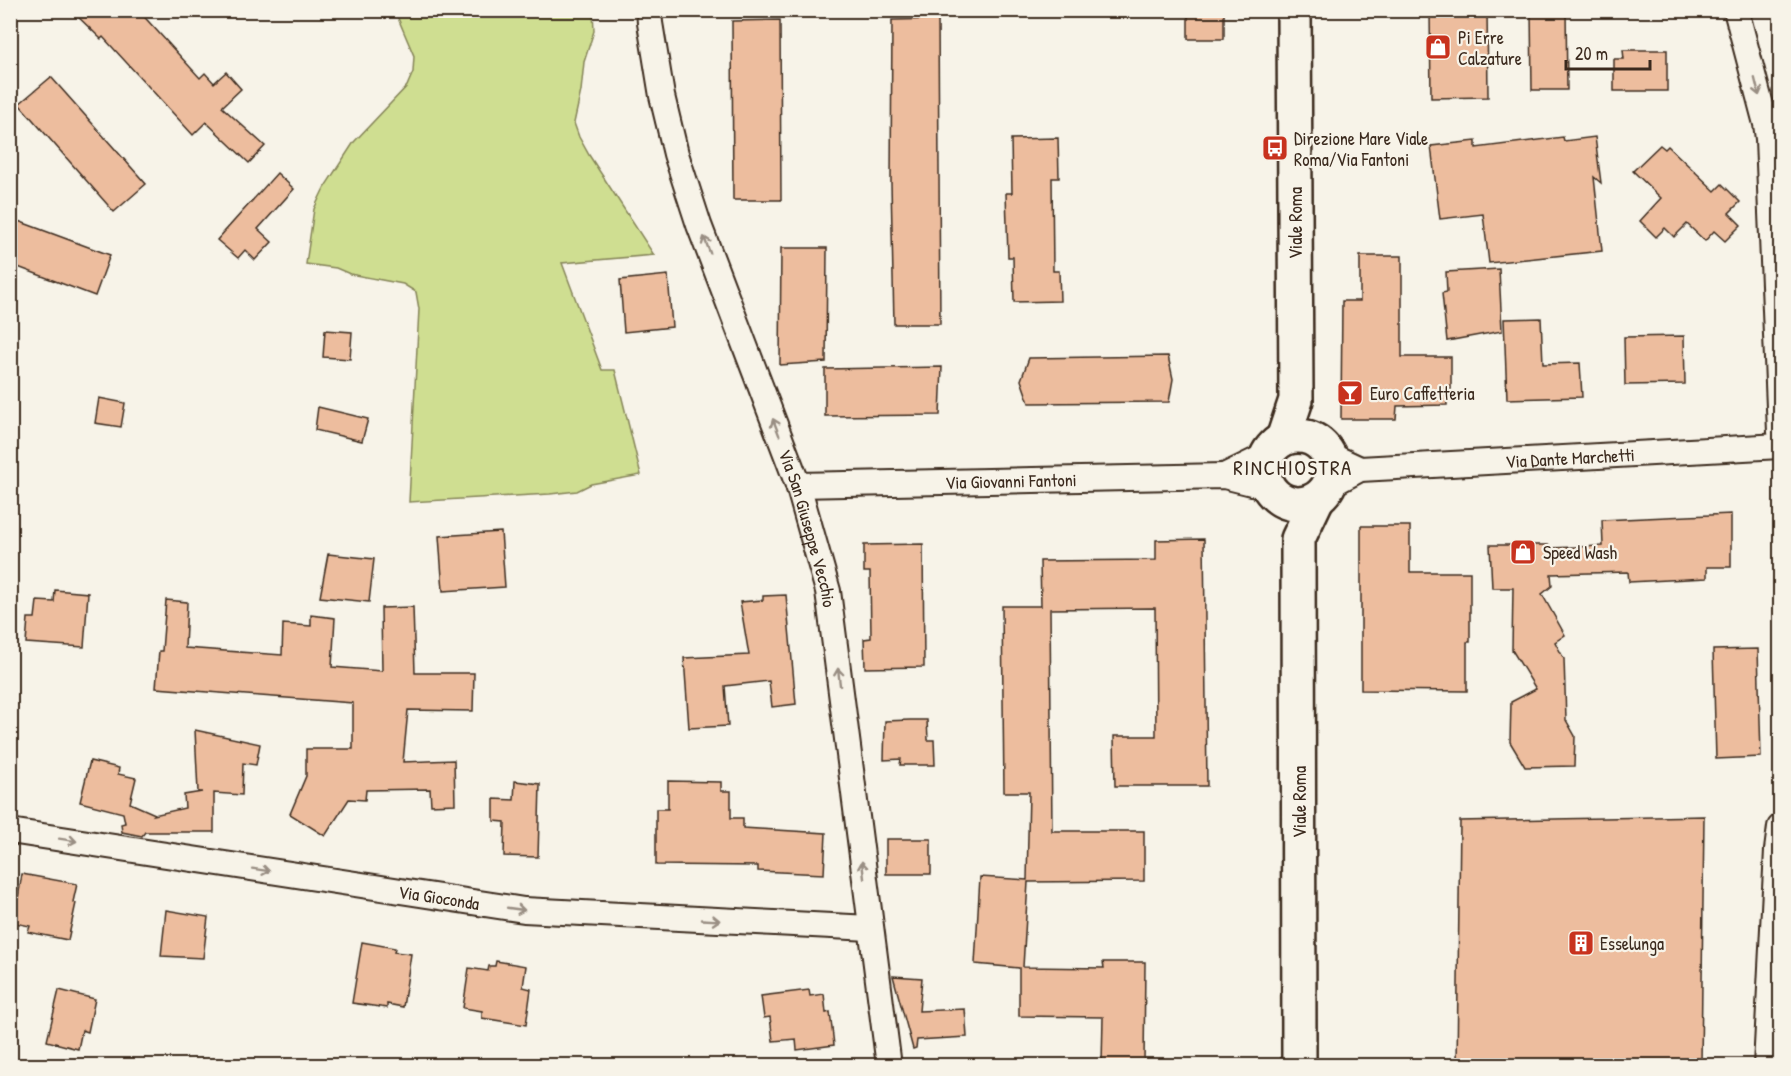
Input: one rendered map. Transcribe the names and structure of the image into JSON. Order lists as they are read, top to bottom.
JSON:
{
  "streets": {
    "main road": ["Viale Roma"],
    "street": [
      "Via Dante Marchetti",
      "Via Giovanni Fantoni",
      "Via San Giuseppe Vecchio",
      "Via Gioconda"
    ]
  },
  "crossings": [
    ["Viale Roma", "Via Giovanni Fantoni"],
    ["Via Giovanni Fantoni", "Via San Giuseppe Vecchio"],
    ["Via San Giuseppe Vecchio", "Via Gioconda"]
  ],
  "one_way": ["Via San Giuseppe Vecchio", "Via Gioconda"],
  "districts": ["RINCHIOSTRA"],
  "places": {
    "shop": ["Pi Erre Calzature", "Speed Wash"],
    "bus stop": ["Direzione Mare Viale Roma/Via Fantoni"],
    "bar": ["Euro Caffetteria"],
    "building": ["Esselunga"]
  },
  "scale_bar": "20 m"
}
